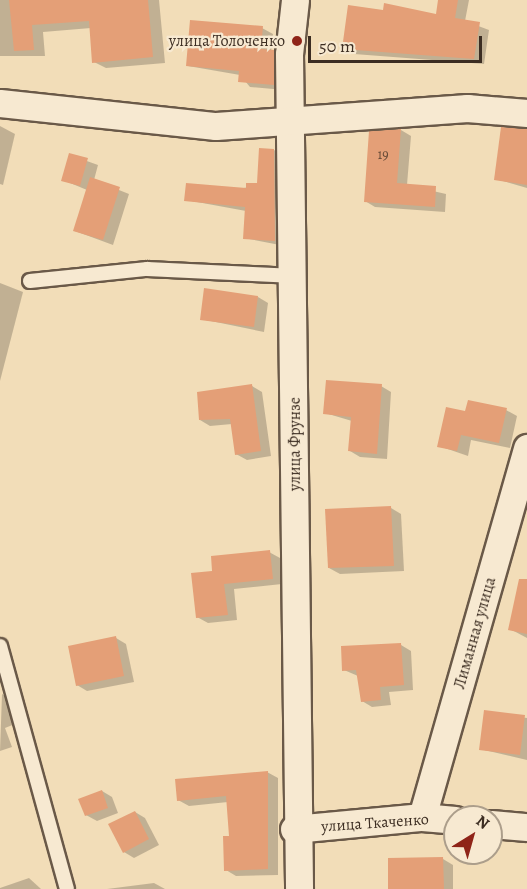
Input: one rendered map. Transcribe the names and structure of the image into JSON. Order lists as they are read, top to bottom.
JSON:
{
  "streets": {
    "street": ["улица Фрунзе", "Лиманная улица", "улица Ткаченко"]
  },
  "crossings": [
    ["улица Фрунзе", "улица Ткаченко"],
    ["Лиманная улица", "улица Ткаченко"]
  ],
  "places": ["улица Толоченко"],
  "house_numbers": ["19"],
  "scale_bar": "50 m",
  "north": "top right"
}
